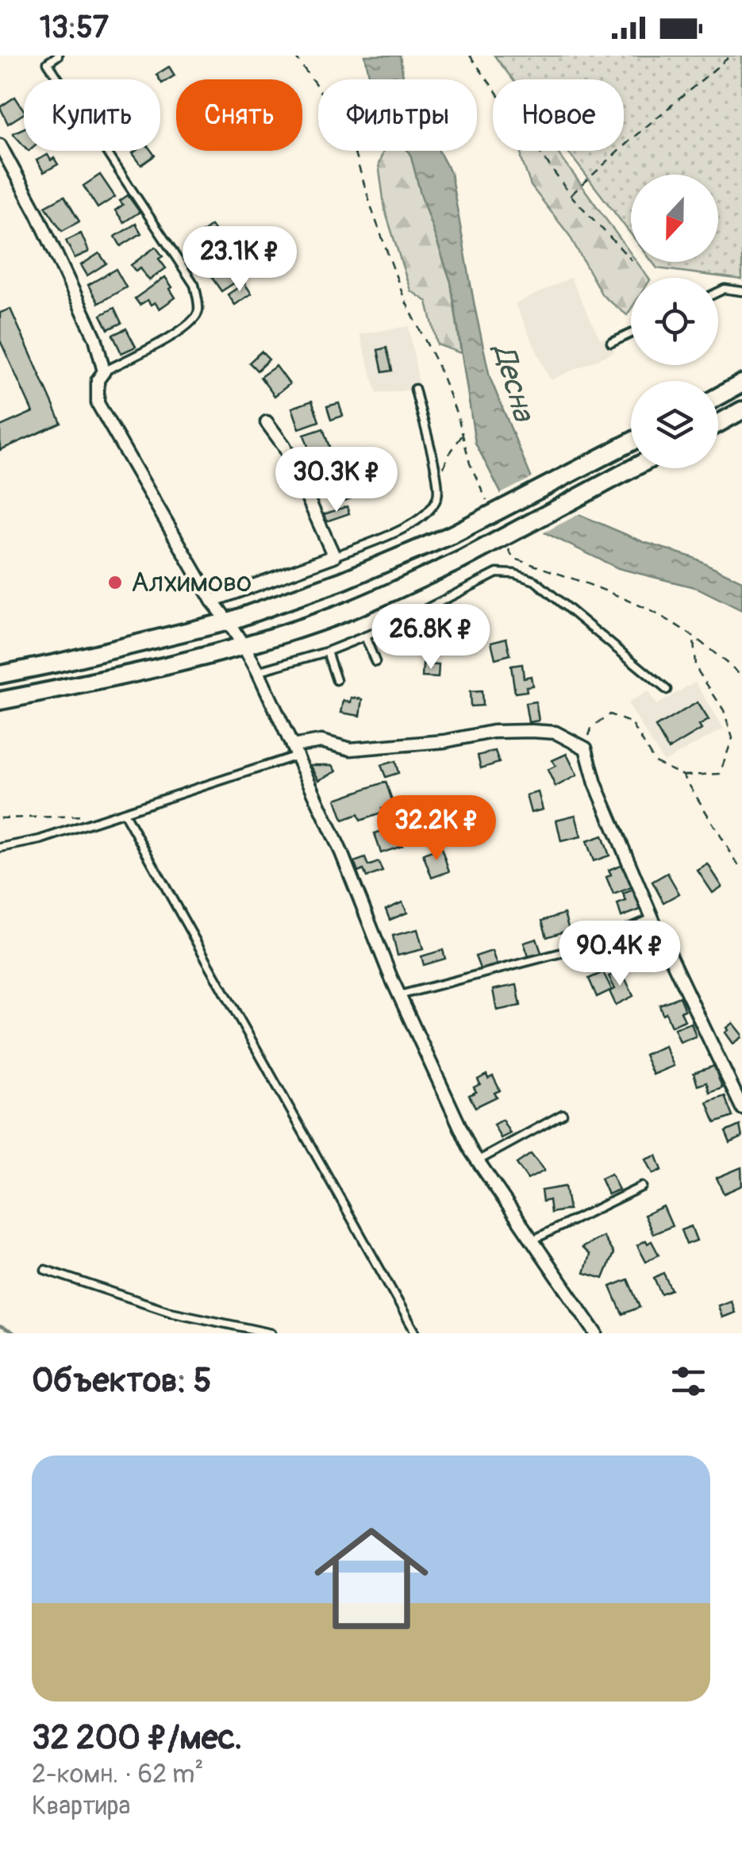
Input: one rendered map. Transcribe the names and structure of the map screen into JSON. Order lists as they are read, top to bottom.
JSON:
{
  "water": ["Десна"],
  "places": ["Алхимово"],
  "north": "bottom",
  "page": {
    "status": "13:57",
    "chip": [
      "Купить",
      "Снять",
      "Фильтры",
      "Новое"
    ],
    "price": [
      "23.1K ₽",
      "30.3K ₽",
      "26.8K ₽",
      "32.2K ₽",
      "90.4K ₽"
    ],
    "heading": "Объектов: 5",
    "list": [
      {
        "name": "32 200 ₽/мес.",
        "note": "2-комн. · 62 m² · Квартира"
      }
    ]
  }
}
